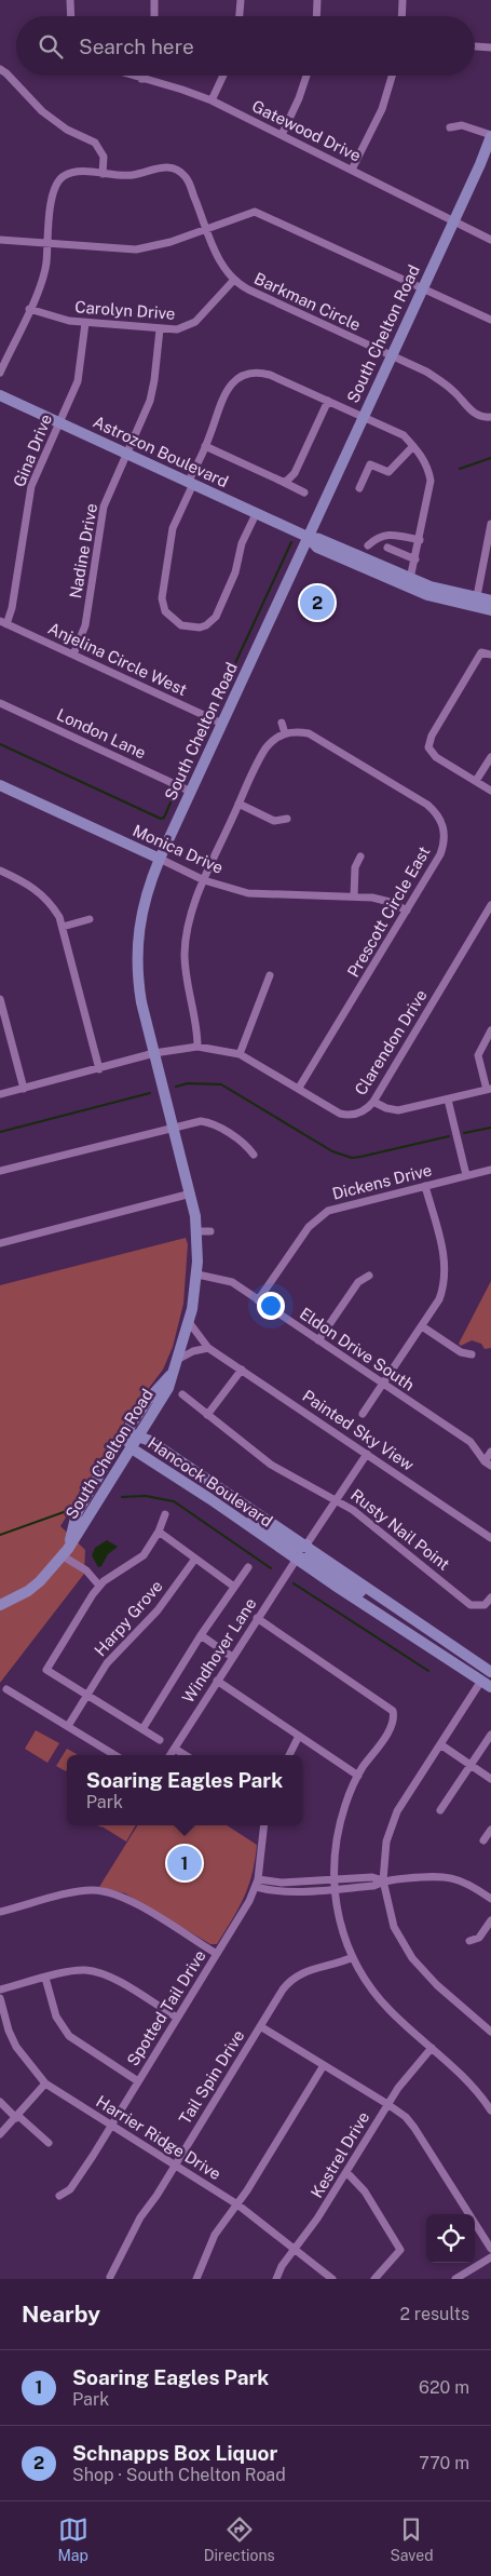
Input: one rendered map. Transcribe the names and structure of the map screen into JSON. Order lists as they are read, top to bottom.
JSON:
{
  "streets": {
    "main road": [
      "South Chelton Road",
      "Astrozon Boulevard",
      "Monica Drive",
      "Hancock Boulevard"
    ],
    "street": [
      "Gatewood Drive",
      "Barkman Circle",
      "Carolyn Drive",
      "Gina Drive",
      "Nadine Drive",
      "Anjelina Circle West",
      "London Lane",
      "Prescott Circle East",
      "Clarendon Drive",
      "Dickens Drive",
      "Eldon Drive South",
      "Painted Sky View",
      "Rusty Nail Point",
      "Harpy Grove",
      "Windhover Lane",
      "Spotted Tail Drive",
      "Tail Spin Drive",
      "Harrier Ridge Drive",
      "Kestrel Drive"
    ]
  },
  "crossings": [
    ["Gatewood Drive", "South Chelton Road"],
    ["Barkman Circle", "Carolyn Drive"],
    ["Barkman Circle", "South Chelton Road"],
    ["Carolyn Drive", "Gina Drive"],
    ["Carolyn Drive", "Nadine Drive"],
    ["South Chelton Road", "Astrozon Boulevard"],
    ["South Chelton Road", "Anjelina Circle West"],
    ["South Chelton Road", "London Lane"],
    ["South Chelton Road", "Monica Drive"],
    ["South Chelton Road", "Clarendon Drive"],
    ["South Chelton Road", "Eldon Drive South"],
    ["South Chelton Road", "Painted Sky View"],
    ["South Chelton Road", "Hancock Boulevard"],
    ["Gina Drive", "Astrozon Boulevard"],
    ["Gina Drive", "Anjelina Circle West"],
    ["Astrozon Boulevard", "Nadine Drive"],
    ["Nadine Drive", "Anjelina Circle West"],
    ["Monica Drive", "Prescott Circle East"],
    ["Prescott Circle East", "Clarendon Drive"],
    ["Dickens Drive", "Eldon Drive South"],
    ["Hancock Boulevard", "Windhover Lane"],
    ["Spotted Tail Drive", "Harrier Ridge Drive"],
    ["Tail Spin Drive", "Harrier Ridge Drive"],
    ["Harrier Ridge Drive", "Kestrel Drive"]
  ],
  "page": {
    "search": "Search here",
    "pins": ["2", "1"],
    "popup": ["Soaring Eagles Park", "Park"],
    "heading": ["Nearby", "2 results"],
    "list": [
      {
        "mark": "1",
        "name": "Soaring Eagles Park",
        "note": "Park",
        "value": "620 m"
      },
      {
        "mark": "2",
        "name": "Schnapps Box Liquor",
        "note": "Shop · South Chelton Road",
        "value": "770 m"
      }
    ],
    "nav": ["Map", "Directions", "Saved"]
  }
}
